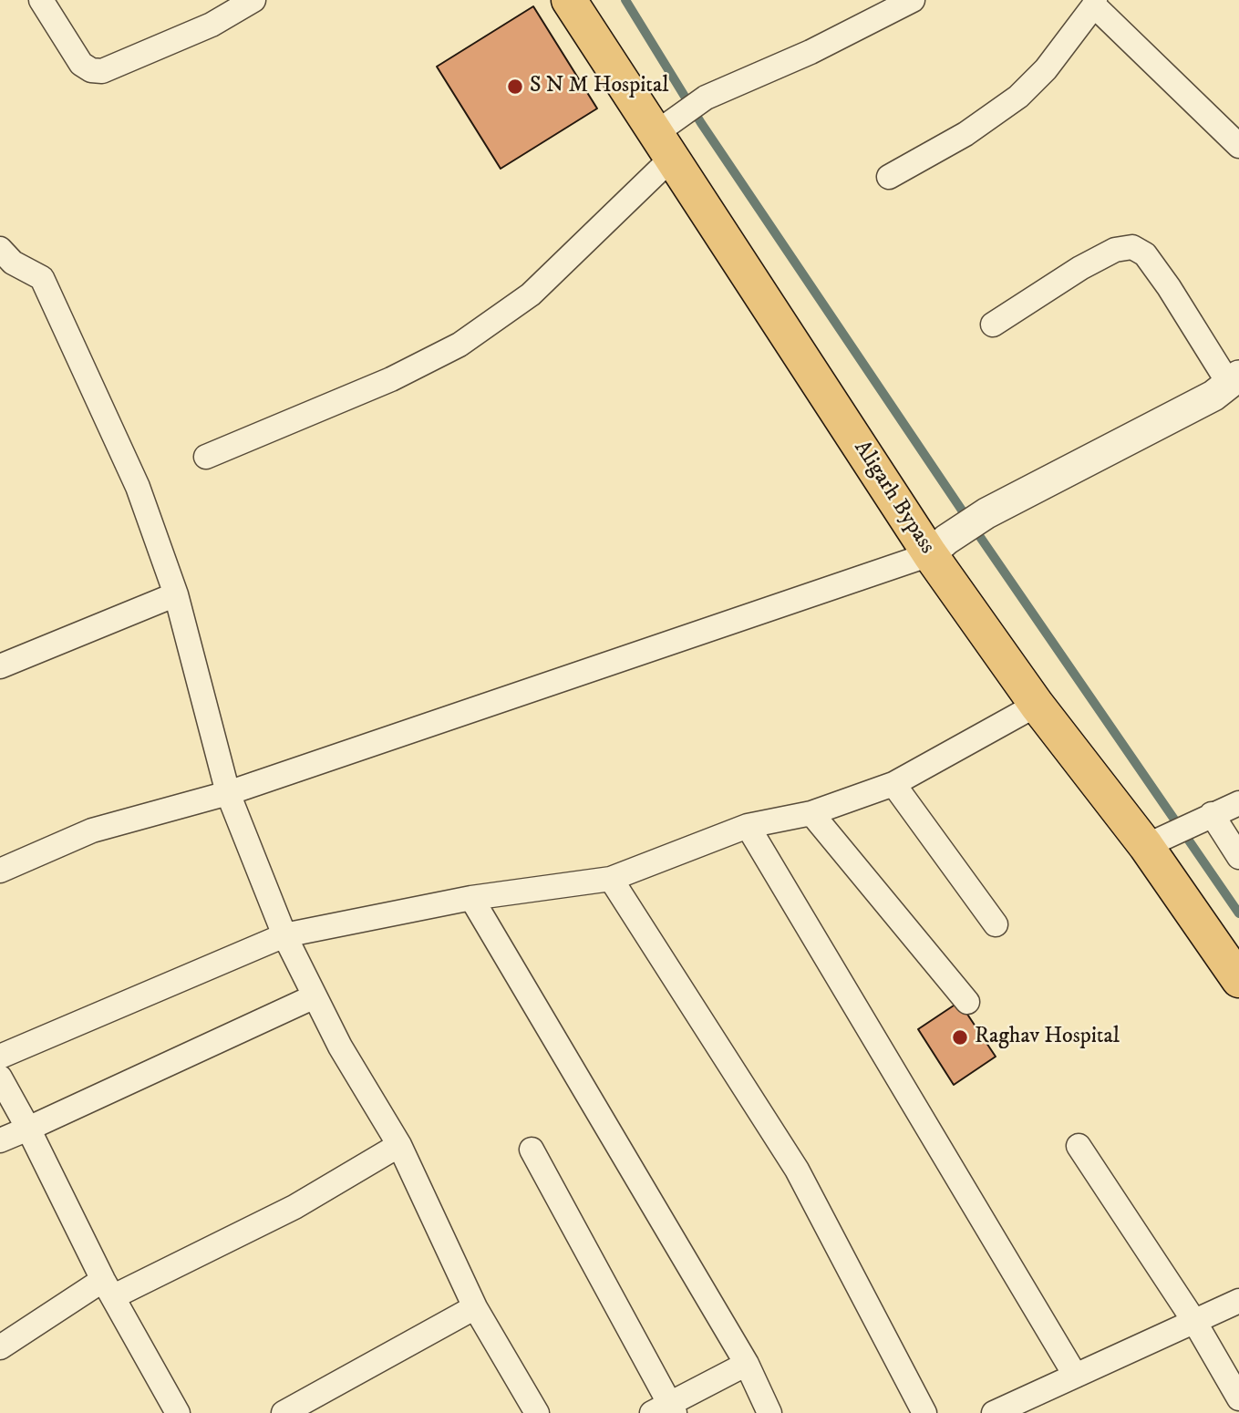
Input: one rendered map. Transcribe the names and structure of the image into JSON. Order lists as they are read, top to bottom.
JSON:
{
  "streets": {
    "highway": ["Aligarh Bypass"]
  },
  "places": ["S N M Hospital", "Raghav Hospital"]
}
